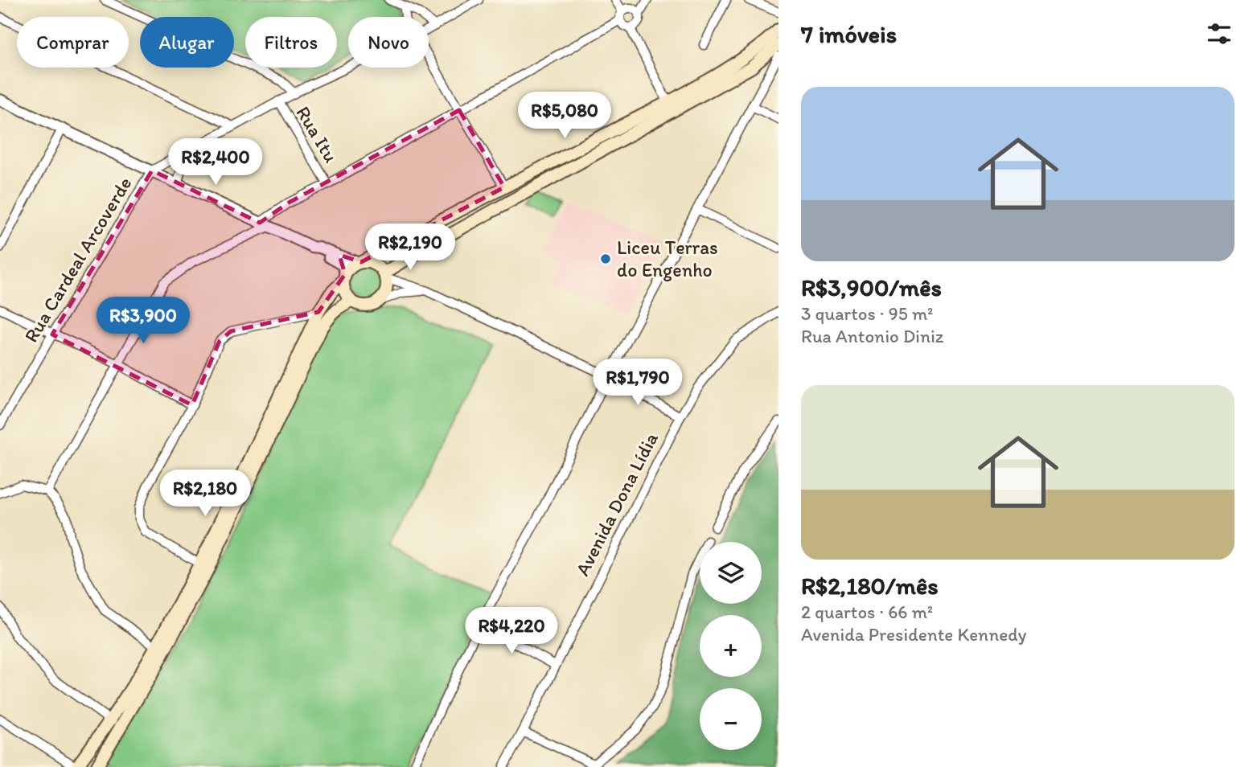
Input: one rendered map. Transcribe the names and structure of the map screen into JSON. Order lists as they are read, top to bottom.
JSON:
{
  "streets": {
    "street": ["Rua Itu", "Rua Cardeal Arcoverde", "Avenida Dona Lídia"]
  },
  "places": ["Liceu Terras do Engenho"],
  "page": {
    "heading": "7 imóveis",
    "chip": [
      "Comprar",
      "Alugar",
      "Filtros",
      "Novo"
    ],
    "list": [
      {
        "name": "R$3,900/mês",
        "note": "3 quartos · 95 m² · Rua Antonio Diniz"
      },
      {
        "name": "R$2,180/mês",
        "note": "2 quartos · 66 m² · Avenida Presidente Kennedy"
      }
    ],
    "price": [
      "R$5,080",
      "R$2,400",
      "R$2,190",
      "R$3,900",
      "R$1,790",
      "R$2,180",
      "R$4,220"
    ],
    "map_buttons": ["+", "−"]
  }
}
